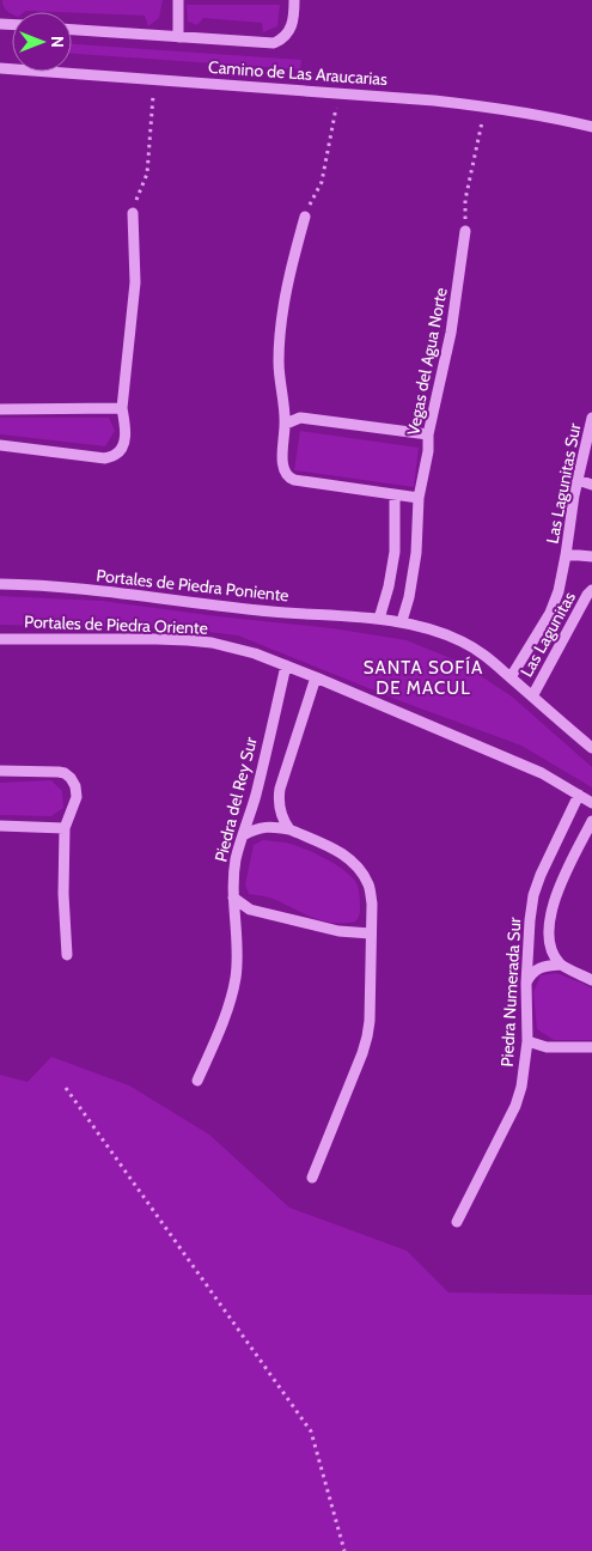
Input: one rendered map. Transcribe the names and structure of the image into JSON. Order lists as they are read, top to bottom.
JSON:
{
  "streets": {
    "street": [
      "Camino de Las Araucarias",
      "Vegas del Agua Norte",
      "Las Lagunitas Sur",
      "Portales de Piedra Poniente",
      "Portales de Piedra Oriente",
      "Las Lagunitas",
      "Piedra del Rey Sur",
      "Piedra Numerada Sur"
    ]
  },
  "crossings": [
    ["Vegas del Agua Norte", "Portales de Piedra Poniente"],
    ["Las Lagunitas Sur", "Las Lagunitas"],
    ["Portales de Piedra Poniente", "Las Lagunitas"],
    ["Portales de Piedra Oriente", "Piedra del Rey Sur"],
    ["Portales de Piedra Oriente", "Piedra Numerada Sur"]
  ],
  "districts": ["SANTA SOFÍA DE MACUL"],
  "north": "right"
}
